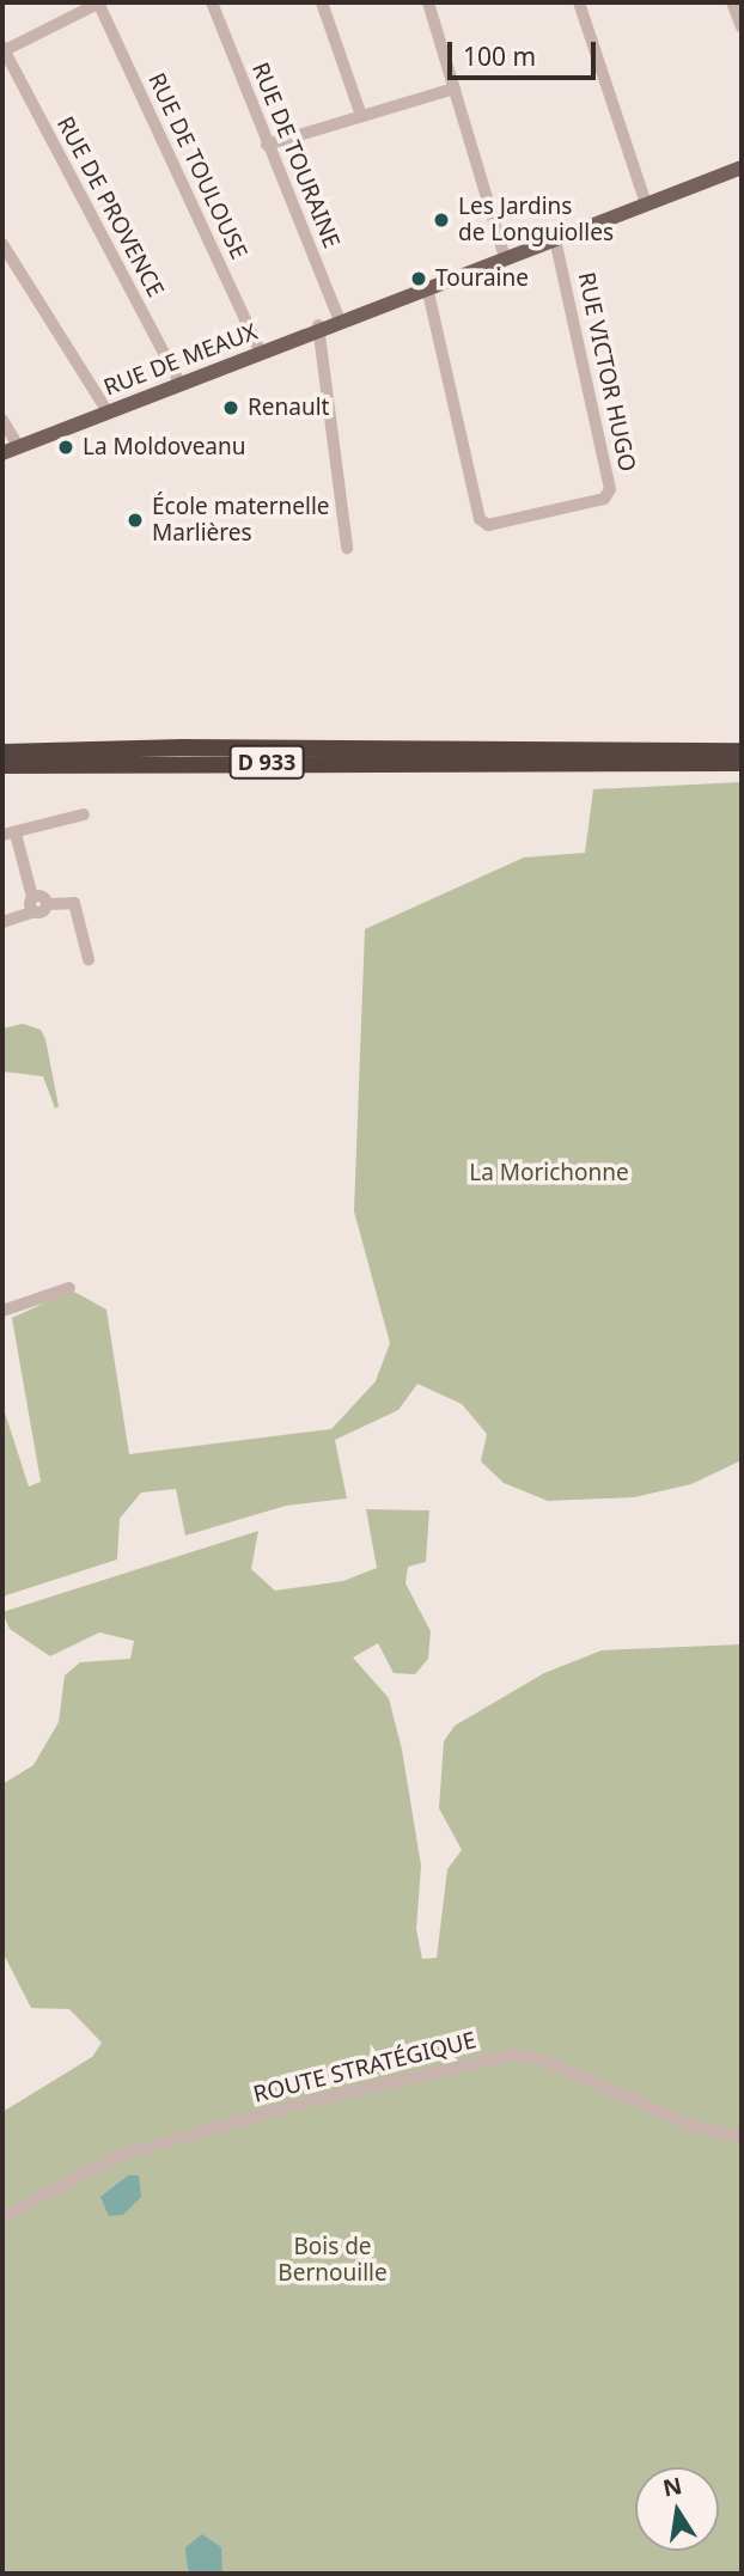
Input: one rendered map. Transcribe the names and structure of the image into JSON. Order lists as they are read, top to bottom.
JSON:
{
  "streets": {
    "highway": ["D 933"],
    "main road": ["RUE DE MEAUX"],
    "street": [
      "RUE DE TOURAINE",
      "RUE DE TOULOUSE",
      "RUE DE PROVENCE",
      "RUE VICTOR HUGO",
      "ROUTE STRATÉGIQUE"
    ]
  },
  "crossings": [
    ["RUE DE TOURAINE", "RUE DE MEAUX"],
    ["RUE DE TOULOUSE", "RUE DE MEAUX"],
    ["RUE DE PROVENCE", "RUE DE MEAUX"],
    ["RUE DE MEAUX", "RUE VICTOR HUGO"]
  ],
  "parks": ["La Morichonne", "Bois de Bernouille"],
  "places": [
    "Les Jardins de Longuiolles",
    "Touraine",
    "Renault",
    "La Moldoveanu",
    "École maternelle Marlières"
  ],
  "scale_bar": "100 m",
  "north": "top"
}
